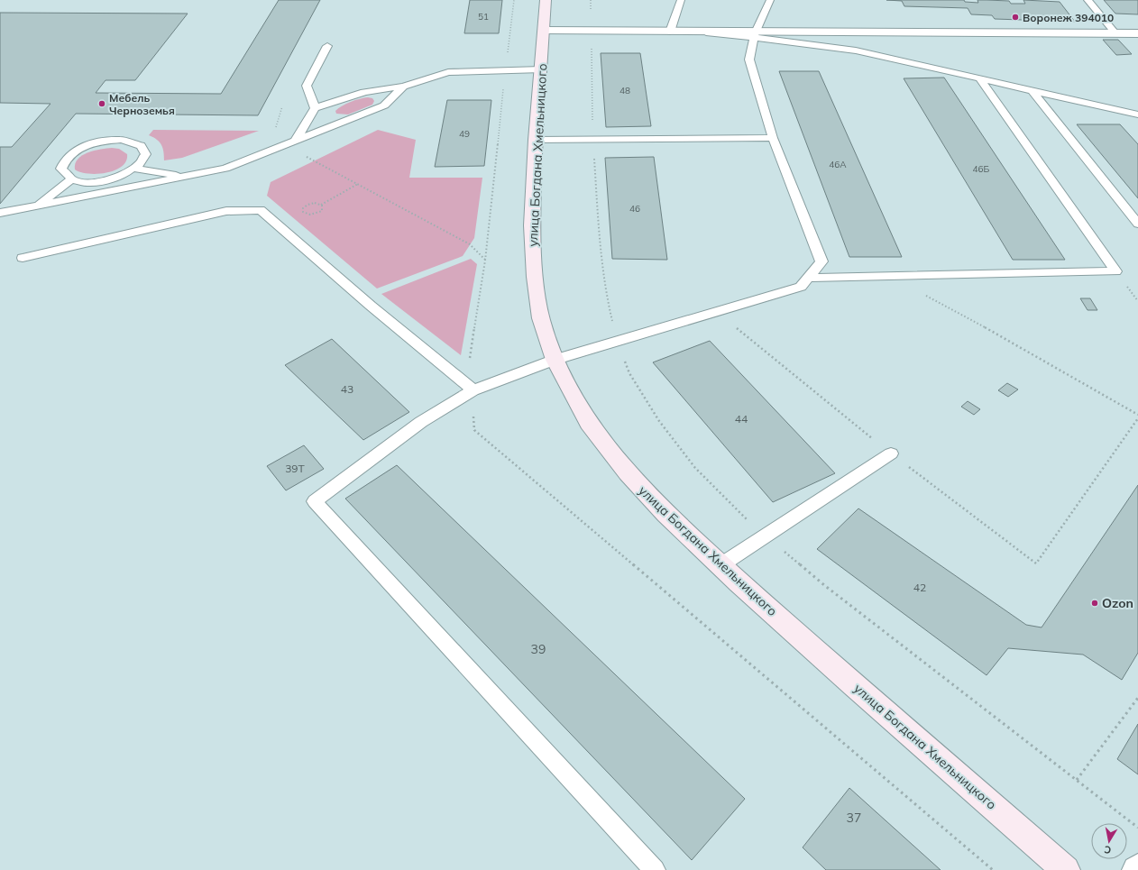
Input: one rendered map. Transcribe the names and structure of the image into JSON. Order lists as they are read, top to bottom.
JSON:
{
  "streets": {
    "main road": ["улица Богдана Хмельницкого"]
  },
  "places": ["Воронеж 394010", "Мебель Черноземья", "Ozon"],
  "house_numbers": [
    "51",
    "48",
    "49",
    "46А",
    "46Б",
    "46",
    "43",
    "44",
    "39Т",
    "42",
    "39",
    "37"
  ],
  "north": "bottom"
}
